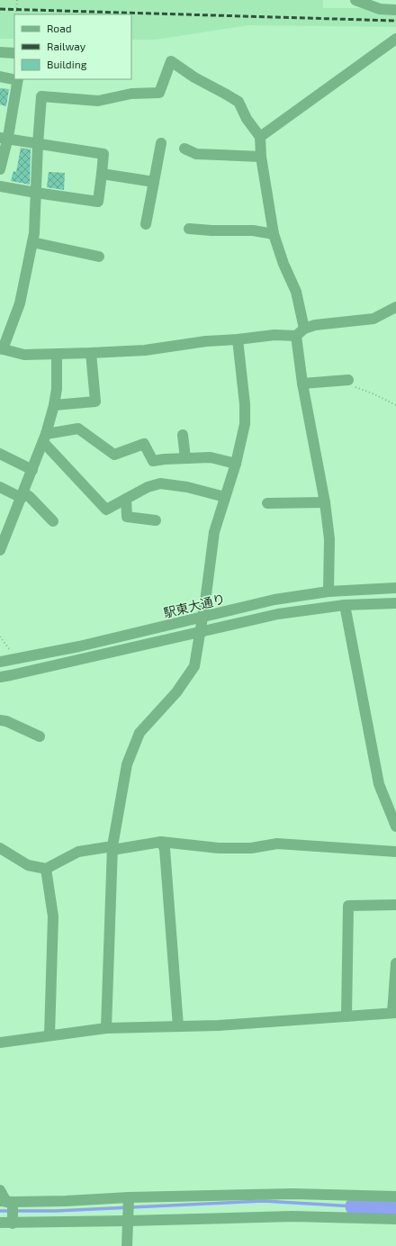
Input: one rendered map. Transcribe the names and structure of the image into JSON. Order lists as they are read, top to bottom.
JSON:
{
  "streets": {
    "street": ["駅東大通り"]
  },
  "legend": ["Road", "Railway", "Building"]
}
